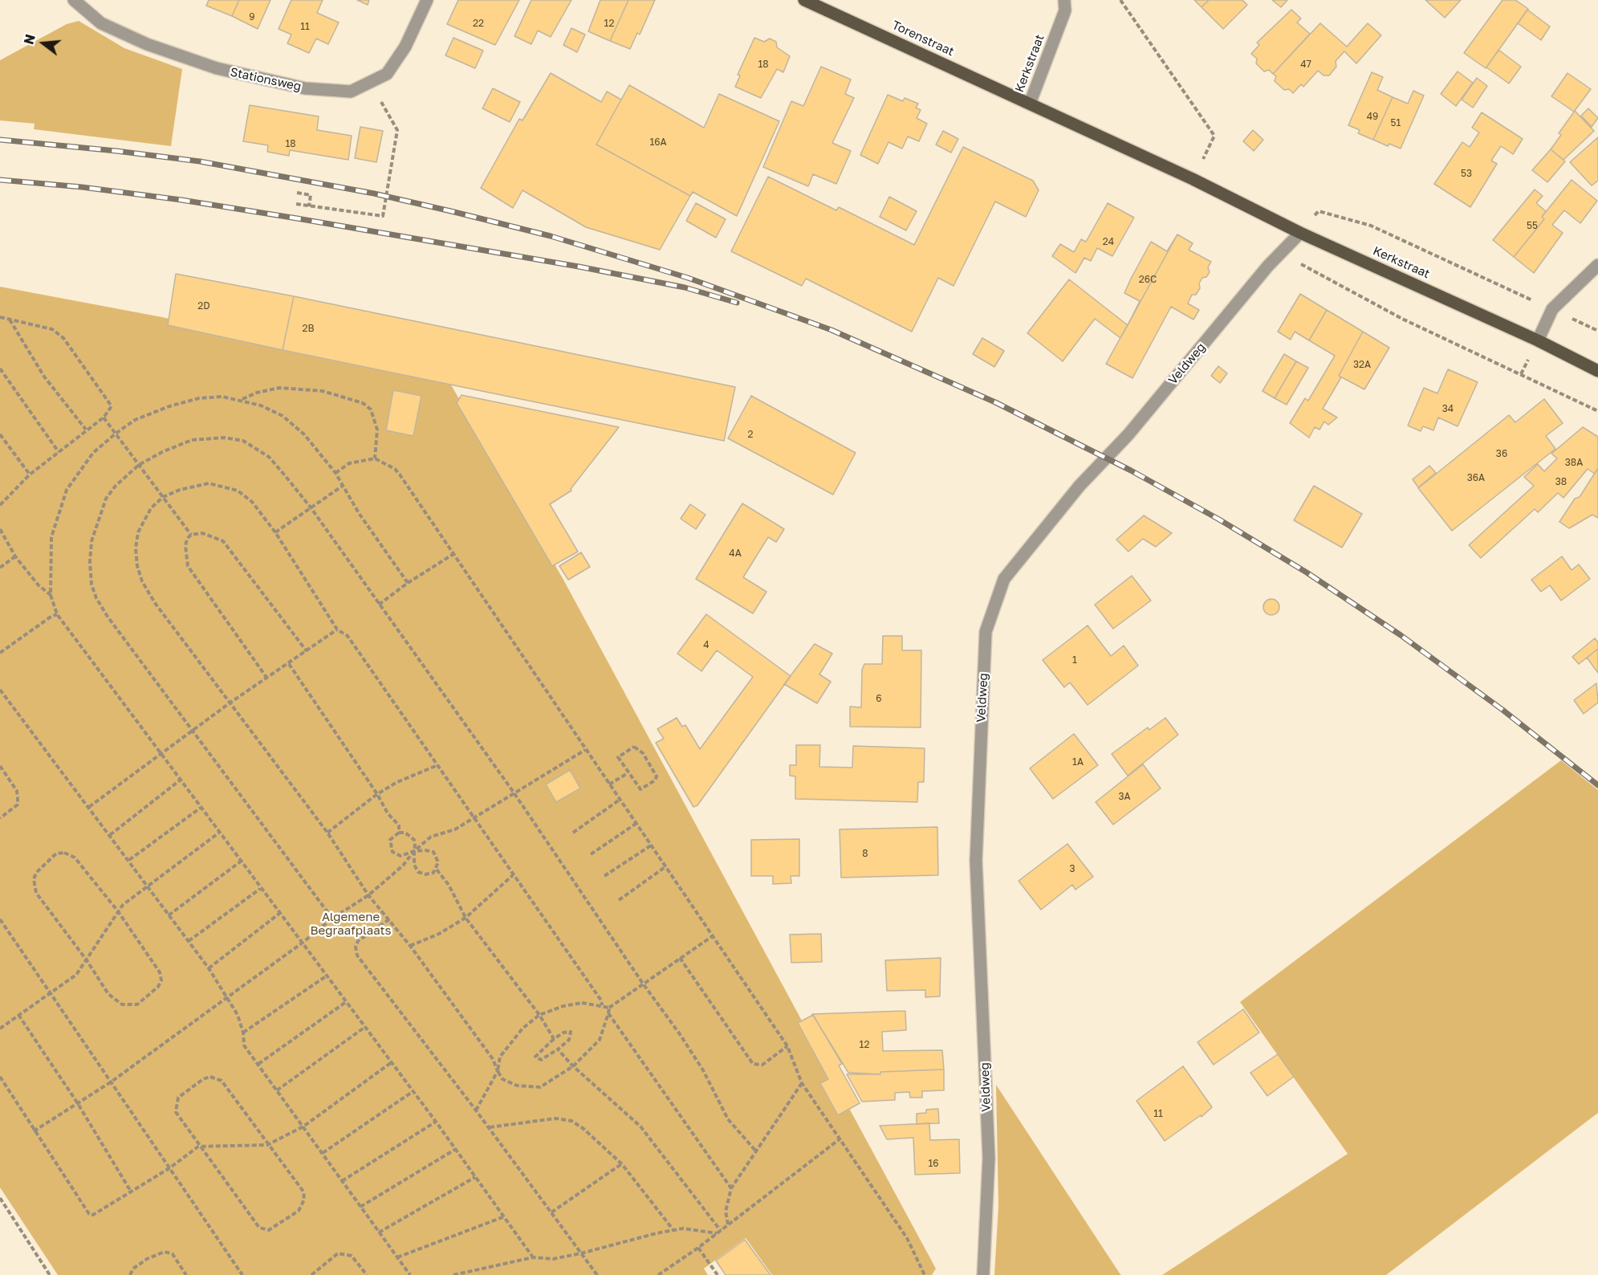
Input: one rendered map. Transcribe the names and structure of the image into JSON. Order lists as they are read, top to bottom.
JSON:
{
  "streets": {
    "main road": ["Torenstraat", "Kerkstraat"],
    "street": ["Stationsweg", "Veldweg"]
  },
  "crossings": [
    ["Torenstraat", "Kerkstraat"],
    ["Kerkstraat", "Veldweg"]
  ],
  "parks": ["Algemene Begraafplaats"],
  "house_numbers": [
    "9",
    "22",
    "12",
    "11",
    "18",
    "47",
    "49",
    "51",
    "16A",
    "18",
    "53",
    "55",
    "24",
    "26C",
    "2D",
    "2B",
    "32A",
    "34",
    "2",
    "36",
    "38A",
    "36A",
    "38",
    "4A",
    "4",
    "1",
    "6",
    "1A",
    "3A",
    "8",
    "3",
    "12",
    "11",
    "16"
  ],
  "north": "left"
}
